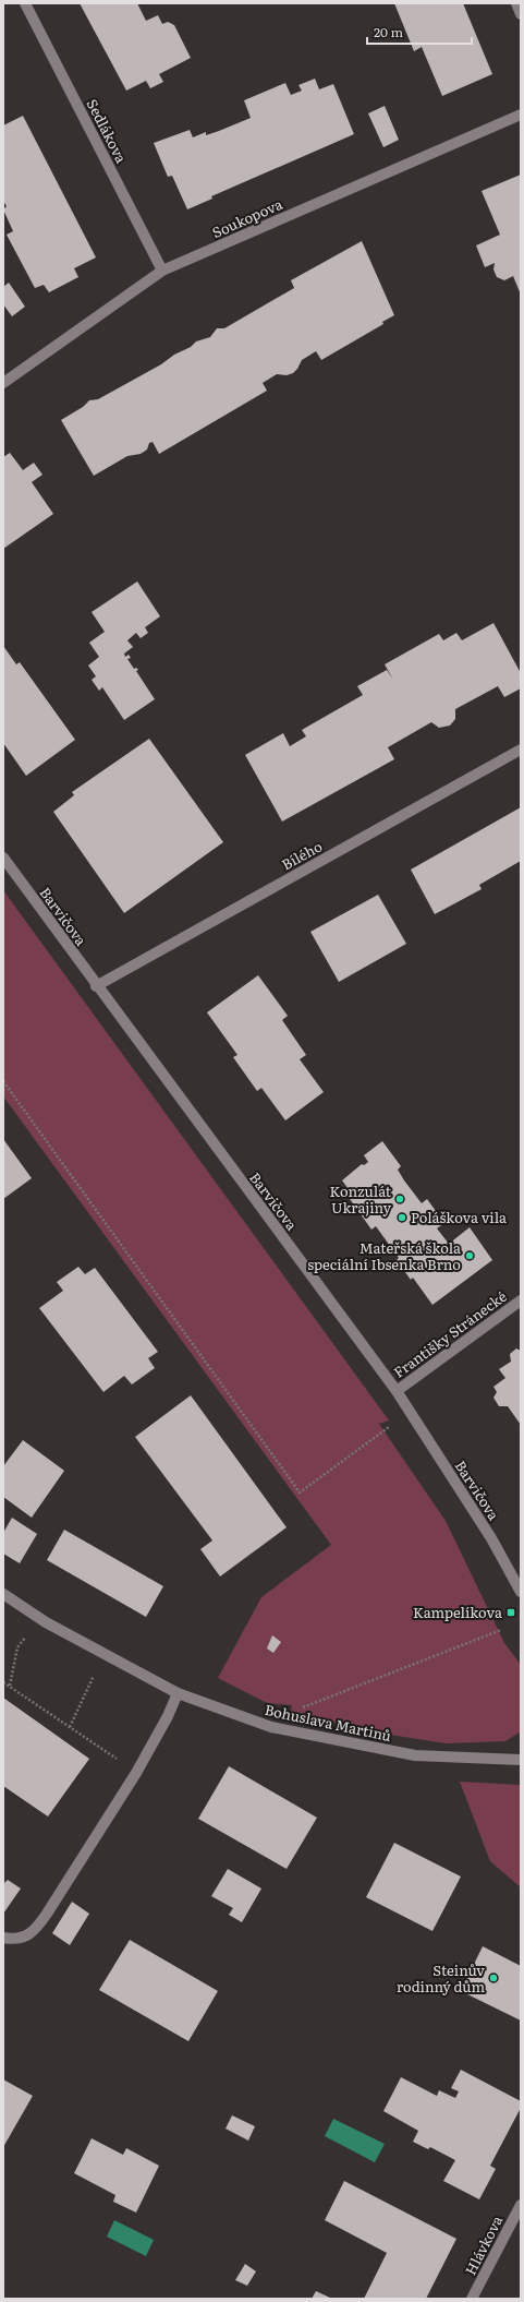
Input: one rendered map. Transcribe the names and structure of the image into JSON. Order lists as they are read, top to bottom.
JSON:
{
  "streets": {
    "street": [
      "Sedlákova",
      "Soukopova",
      "Bílého",
      "Barvičova",
      "Františky Stránecké",
      "Bohuslava Martinů",
      "Hlávkova"
    ]
  },
  "crossings": [
    ["Sedlákova", "Soukopova"],
    ["Bílého", "Barvičova"],
    ["Barvičova", "Františky Stránecké"]
  ],
  "places": {
    "other": [
      "Konzulát Ukrajiny",
      "Poláškova vila",
      "Mateřská škola speciální Ibsenka Brno",
      "Steinův rodinný dům"
    ],
    "transit": ["Kampelíkova"]
  },
  "scale_bar": "20 m"
}
